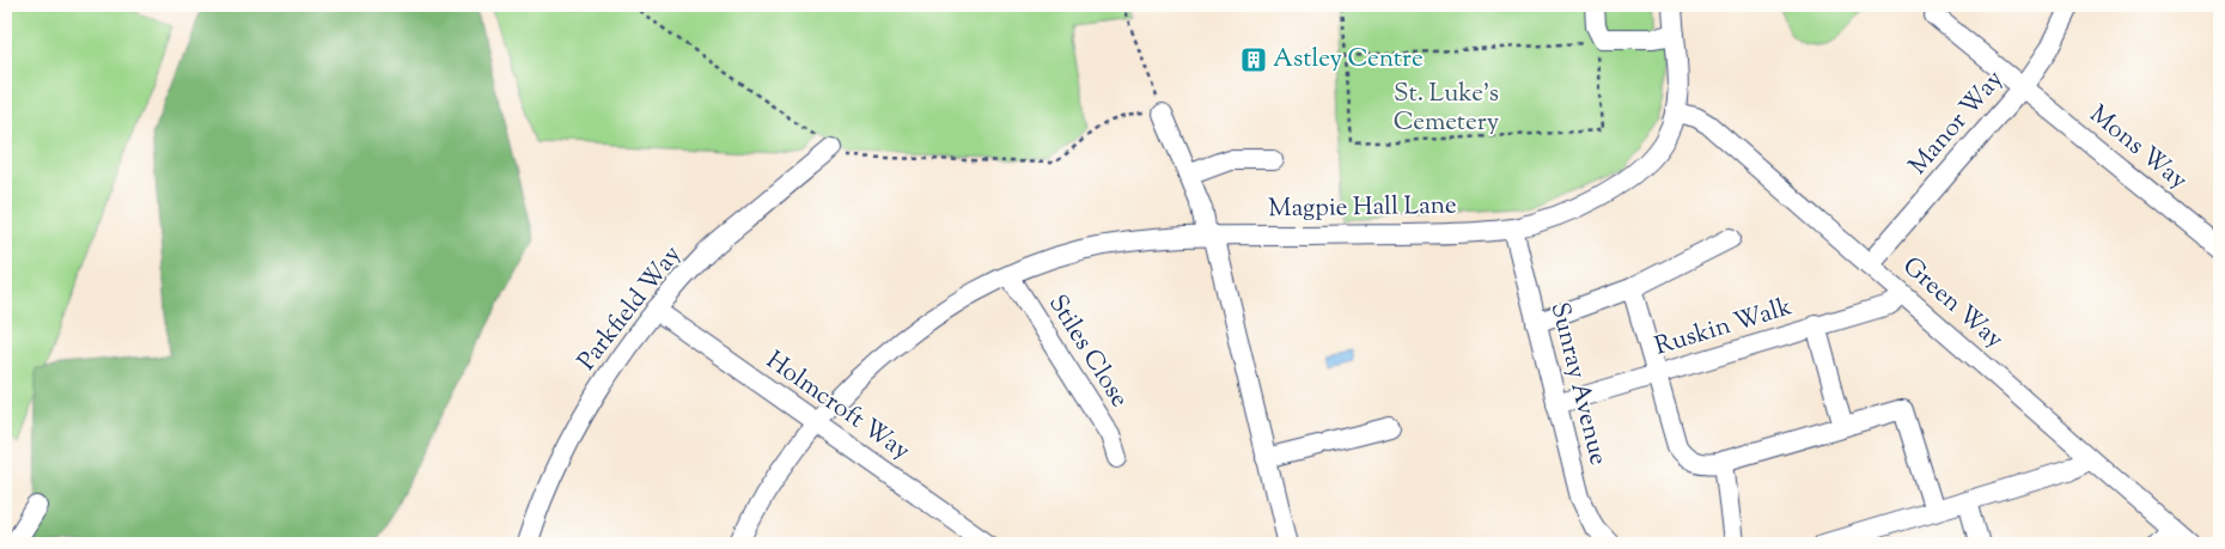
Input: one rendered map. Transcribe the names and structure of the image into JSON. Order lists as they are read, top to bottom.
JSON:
{
  "streets": {
    "street": [
      "Manor Way",
      "Mons Way",
      "Magpie Hall Lane",
      "Green Way",
      "Parkfield Way",
      "Ruskin Walk",
      "Stiles Close",
      "Sunray Avenue",
      "Holmcroft Way"
    ]
  },
  "crossings": [
    ["Manor Way", "Mons Way"],
    ["Manor Way", "Green Way"],
    ["Magpie Hall Lane", "Green Way"],
    ["Magpie Hall Lane", "Stiles Close"],
    ["Magpie Hall Lane", "Sunray Avenue"],
    ["Magpie Hall Lane", "Holmcroft Way"],
    ["Green Way", "Ruskin Walk"],
    ["Parkfield Way", "Holmcroft Way"],
    ["Ruskin Walk", "Sunray Avenue"]
  ],
  "parks": ["St. Luke's Cemetery"],
  "places": {
    "building": ["Astley Centre"]
  }
}
